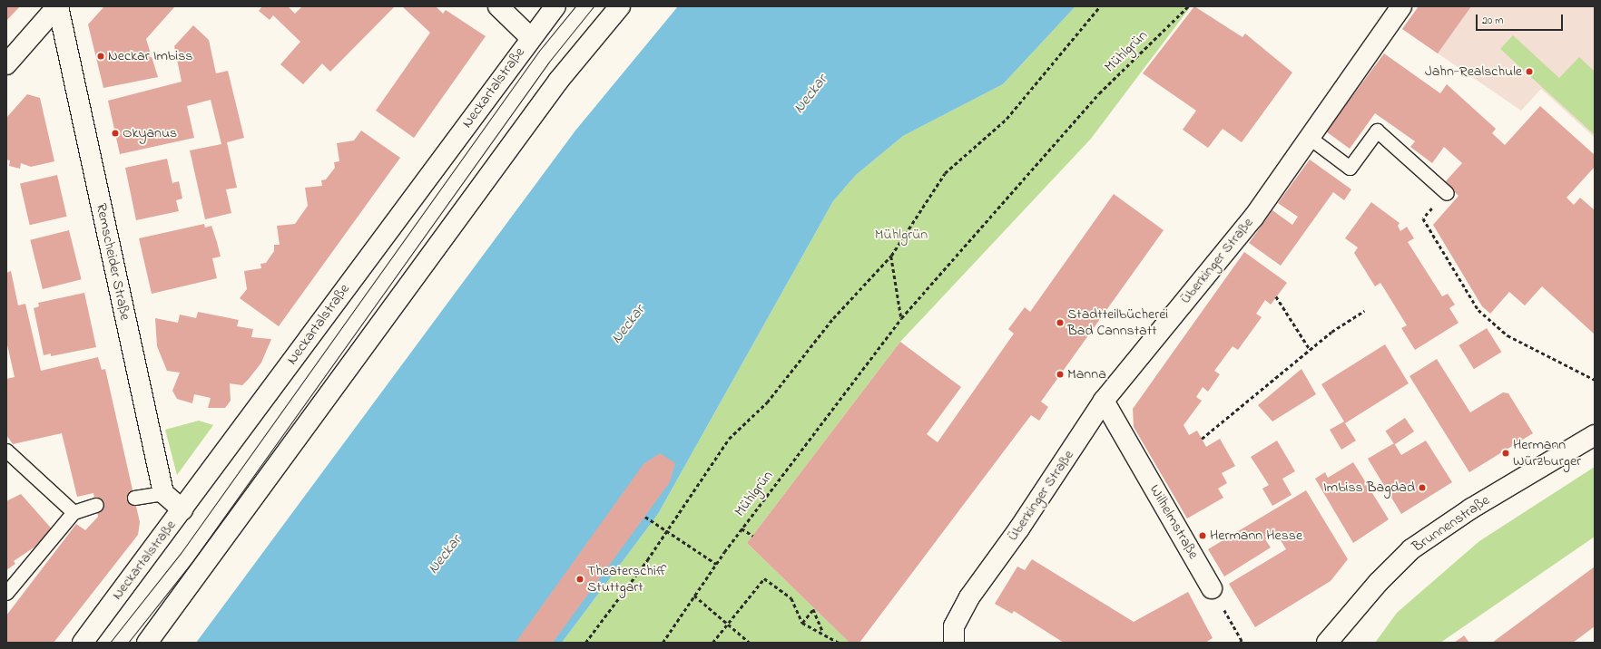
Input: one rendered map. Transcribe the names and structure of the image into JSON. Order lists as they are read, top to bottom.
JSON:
{
  "streets": {
    "main road": [
      "Neckartalstraße",
      "Überkinger Straße",
      "Remscheider Straße",
      "Wilhelmstraße",
      "Brunnenstraße"
    ],
    "path": ["Mühlgrün"]
  },
  "crossings": [
    ["Überkinger Straße", "Wilhelmstraße"]
  ],
  "water": ["Neckar"],
  "parks": ["Mühlgrün"],
  "places": [
    "Neckar Imbiss",
    "Jahn-Realschule",
    "Okyanus",
    "Stadtteilbücherei Bad Cannstatt",
    "Manna",
    "Hermann Würzburger",
    "Imbiss Bagdad",
    "Hermann Hesse",
    "Theaterschiff Stuttgart"
  ],
  "scale_bar": "20 m"
}
